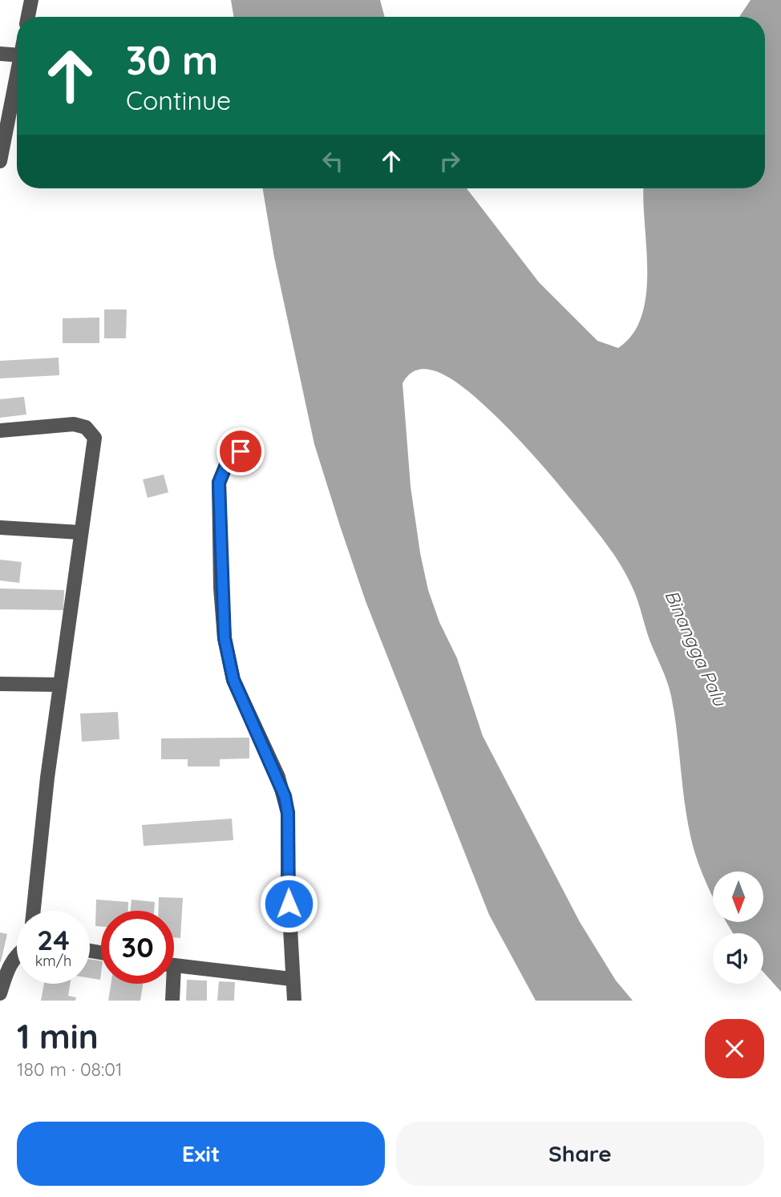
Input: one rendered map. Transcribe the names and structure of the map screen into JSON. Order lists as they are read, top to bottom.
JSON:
{
  "water": ["Binangga Palu"],
  "north": "bottom",
  "page": {
    "turn": ["30 m", "Continue"],
    "speed": "24 km/h",
    "limit": "30",
    "heading": ["1 min", "180 m · 08:01"],
    "buttons": ["Exit", "Share"]
  }
}
